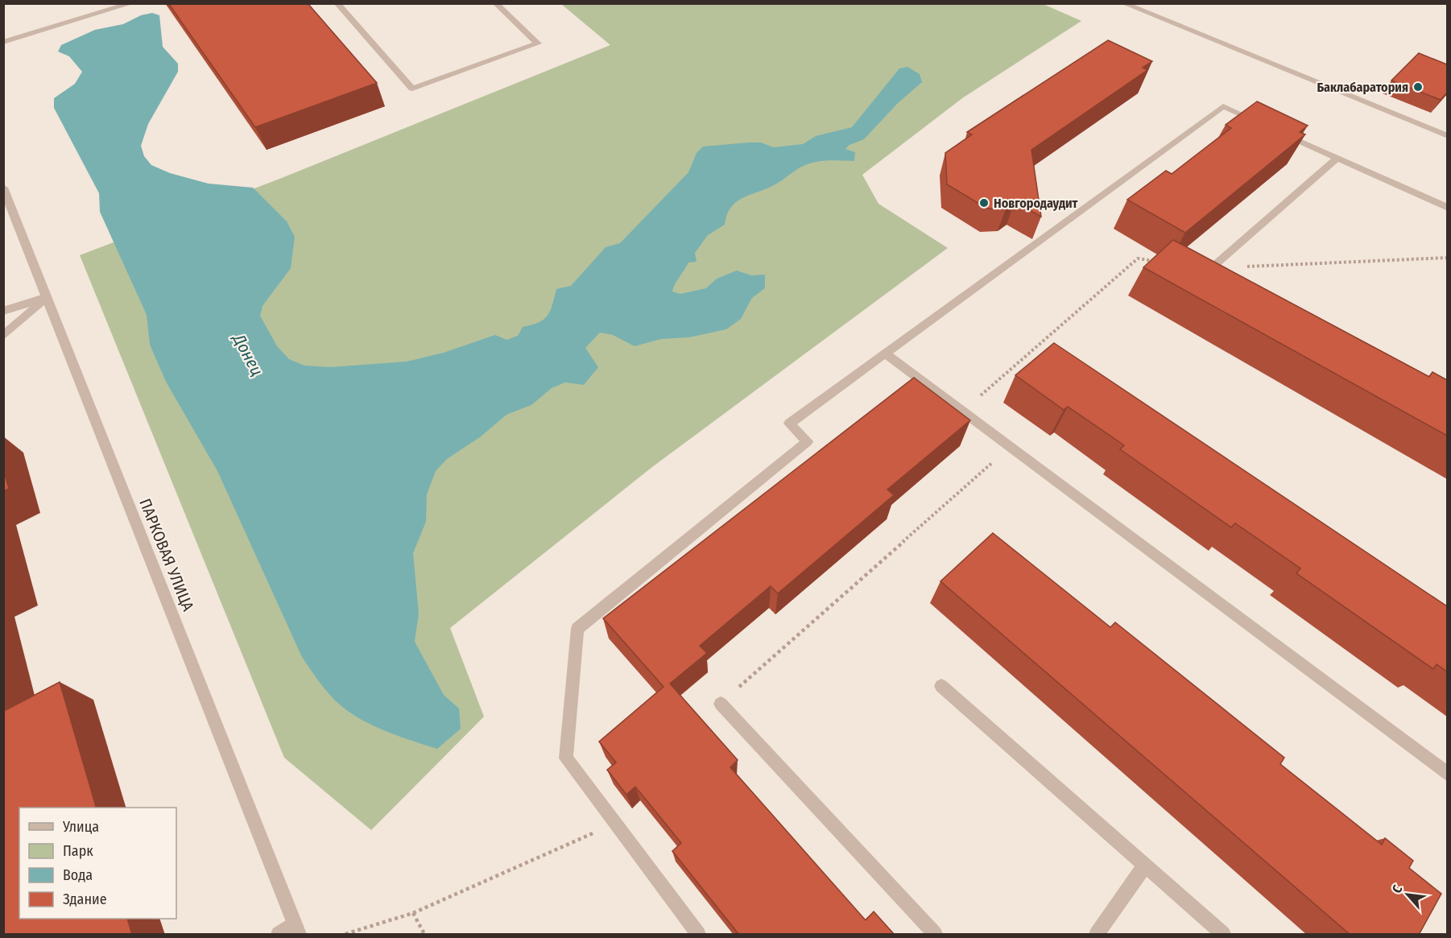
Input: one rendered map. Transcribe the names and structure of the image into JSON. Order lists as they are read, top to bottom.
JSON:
{
  "streets": {
    "street": ["ПАРКОВАЯ УЛИЦА"]
  },
  "water": ["Донец"],
  "places": ["Баклабаратория", "Новгородаудит"],
  "legend": [
    "Улица",
    "Парк",
    "Вода",
    "Здание"
  ],
  "north": "top left"
}
